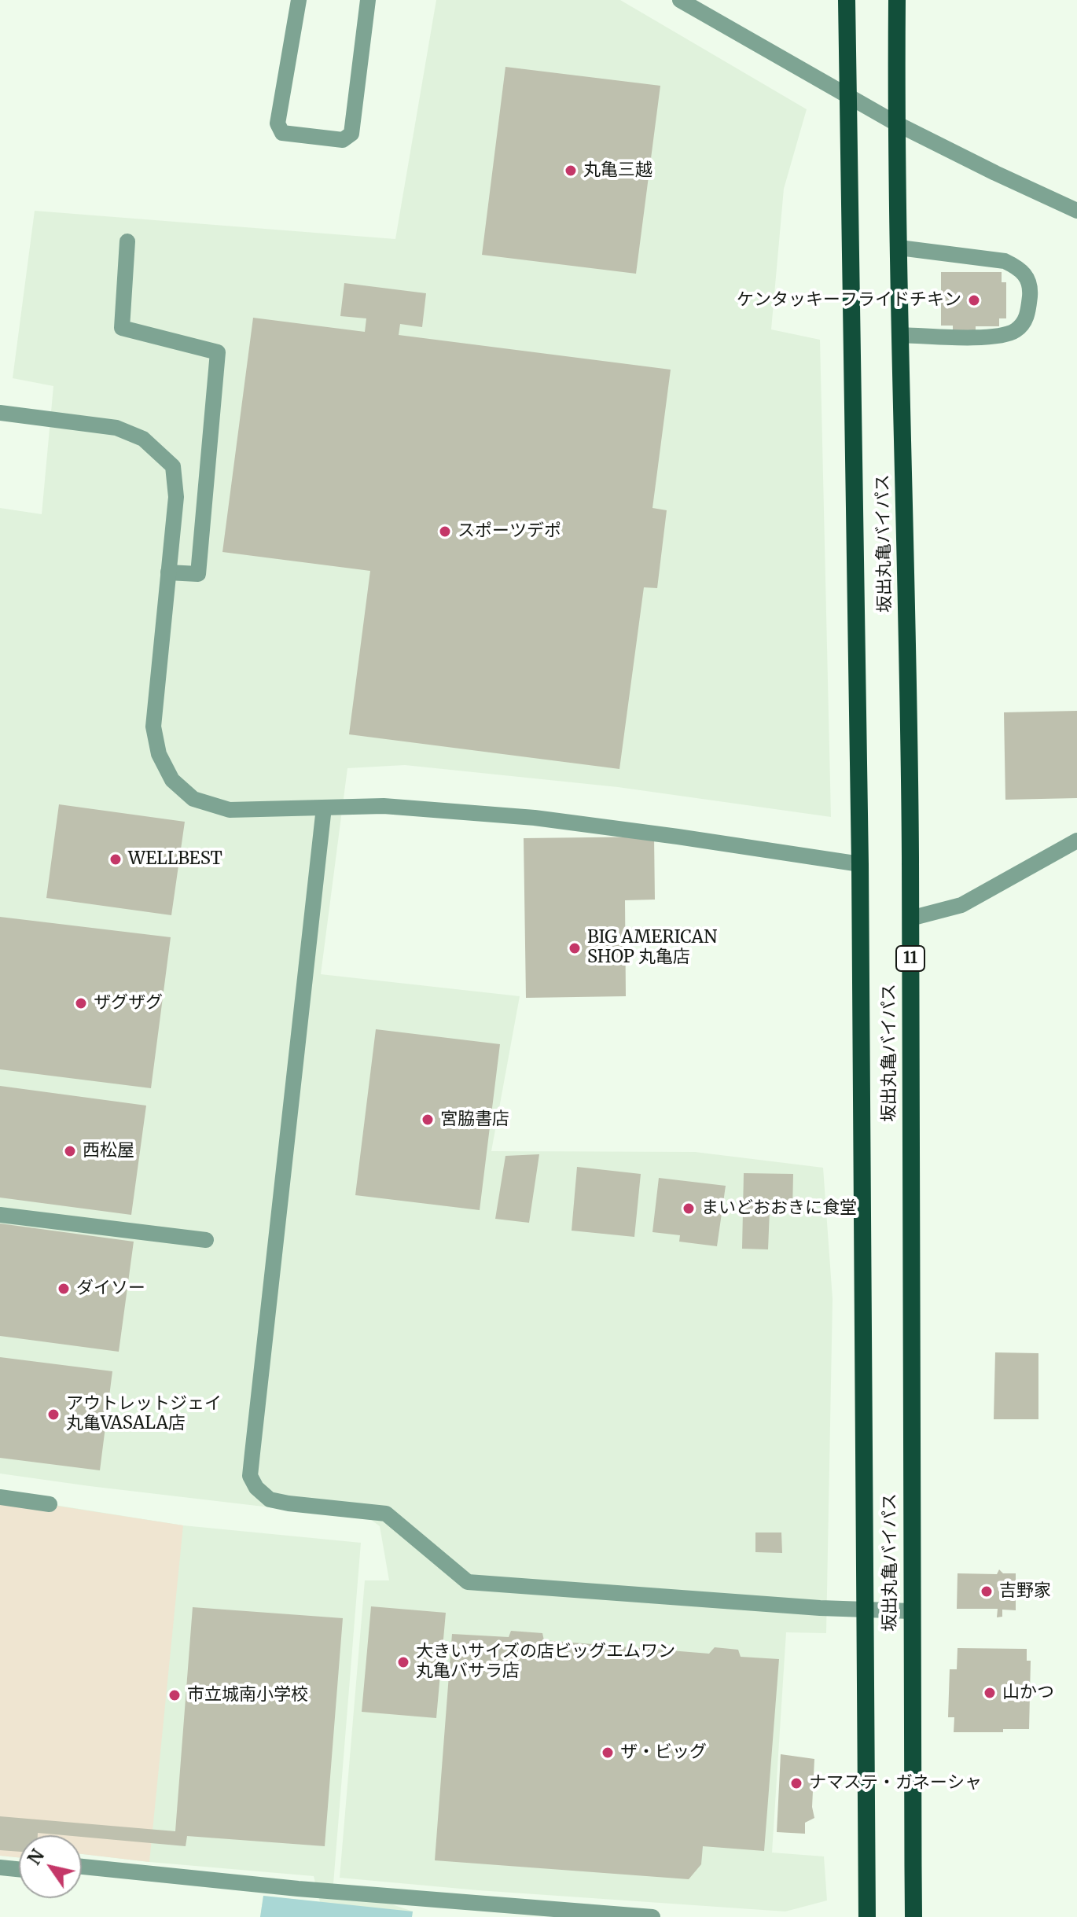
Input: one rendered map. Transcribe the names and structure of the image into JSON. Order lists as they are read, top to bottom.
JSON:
{
  "streets": {
    "highway": ["坂出丸亀バイパス", "11"]
  },
  "places": [
    "丸亀三越",
    "ケンタッキーフライドチキン",
    "スポーツデポ",
    "WELLBEST",
    "BIG AMERICAN SHOP 丸亀店",
    "ザグザグ",
    "宮脇書店",
    "西松屋",
    "まいどおおきに食堂",
    "ダイソー",
    "アウトレットジェイ 丸亀VASALA店",
    "吉野家",
    "大きいサイズの店ビッグエムワン 丸亀バサラ店",
    "山かつ",
    "市立城南小学校",
    "ザ・ビッグ",
    "ナマステ・ガネーシャ"
  ],
  "north": "top left"
}
